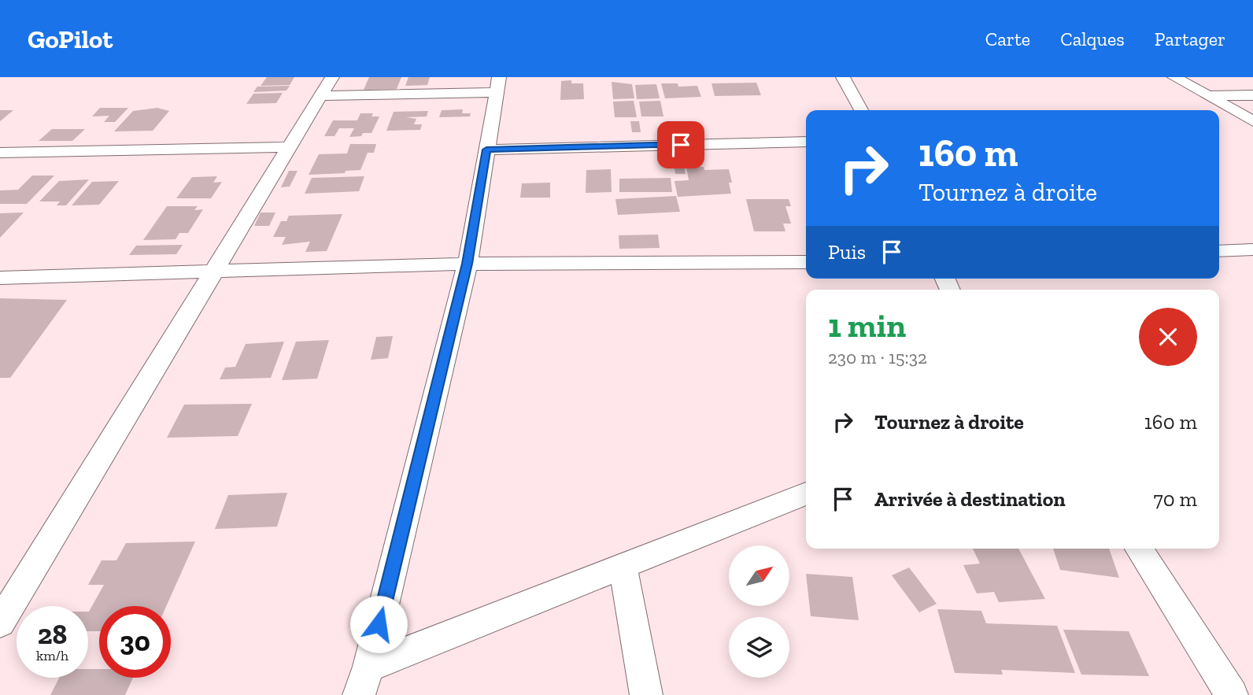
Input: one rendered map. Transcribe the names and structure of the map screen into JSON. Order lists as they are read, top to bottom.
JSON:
{
  "north": "top right",
  "page": {
    "header": "GoPilot",
    "nav": ["Carte", "Calques", "Partager"],
    "turn": ["160 m", "Tournez à droite"],
    "then": "Puis",
    "heading": ["1 min", "230 m · 15:32"],
    "list": [
      {
        "name": "Tournez à droite",
        "value": "160 m"
      },
      {
        "name": "Arrivée à destination",
        "value": "70 m"
      }
    ],
    "speed": "28 km/h",
    "limit": "30"
  }
}
